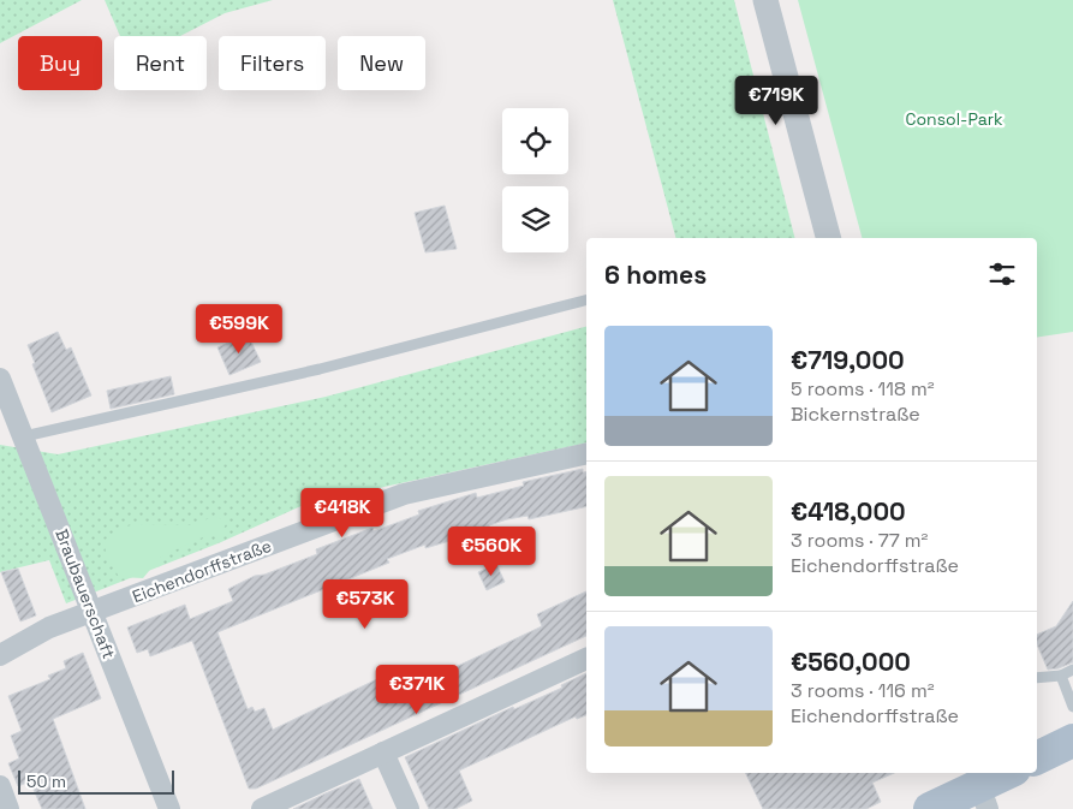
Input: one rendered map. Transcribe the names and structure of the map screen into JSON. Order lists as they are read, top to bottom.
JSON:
{
  "streets": {
    "street": ["Eichendorffstraße", "Braubauerschaft"]
  },
  "crossings": [
    ["Eichendorffstraße", "Braubauerschaft"]
  ],
  "parks": ["Consol-Park"],
  "scale_bar": "50 m",
  "page": {
    "chip": [
      "Buy",
      "Rent",
      "Filters",
      "New"
    ],
    "price": [
      "€719K",
      "€599K",
      "€418K",
      "€560K",
      "€573K",
      "€371K"
    ],
    "heading": "6 homes",
    "list": [
      {
        "name": "€719,000",
        "note": "5 rooms · 118 m² · Bickernstraße"
      },
      {
        "name": "€418,000",
        "note": "3 rooms · 77 m² · Eichendorffstraße"
      },
      {
        "name": "€560,000",
        "note": "3 rooms · 116 m² · Eichendorffstraße"
      }
    ],
    "scale": "50 m"
  }
}
